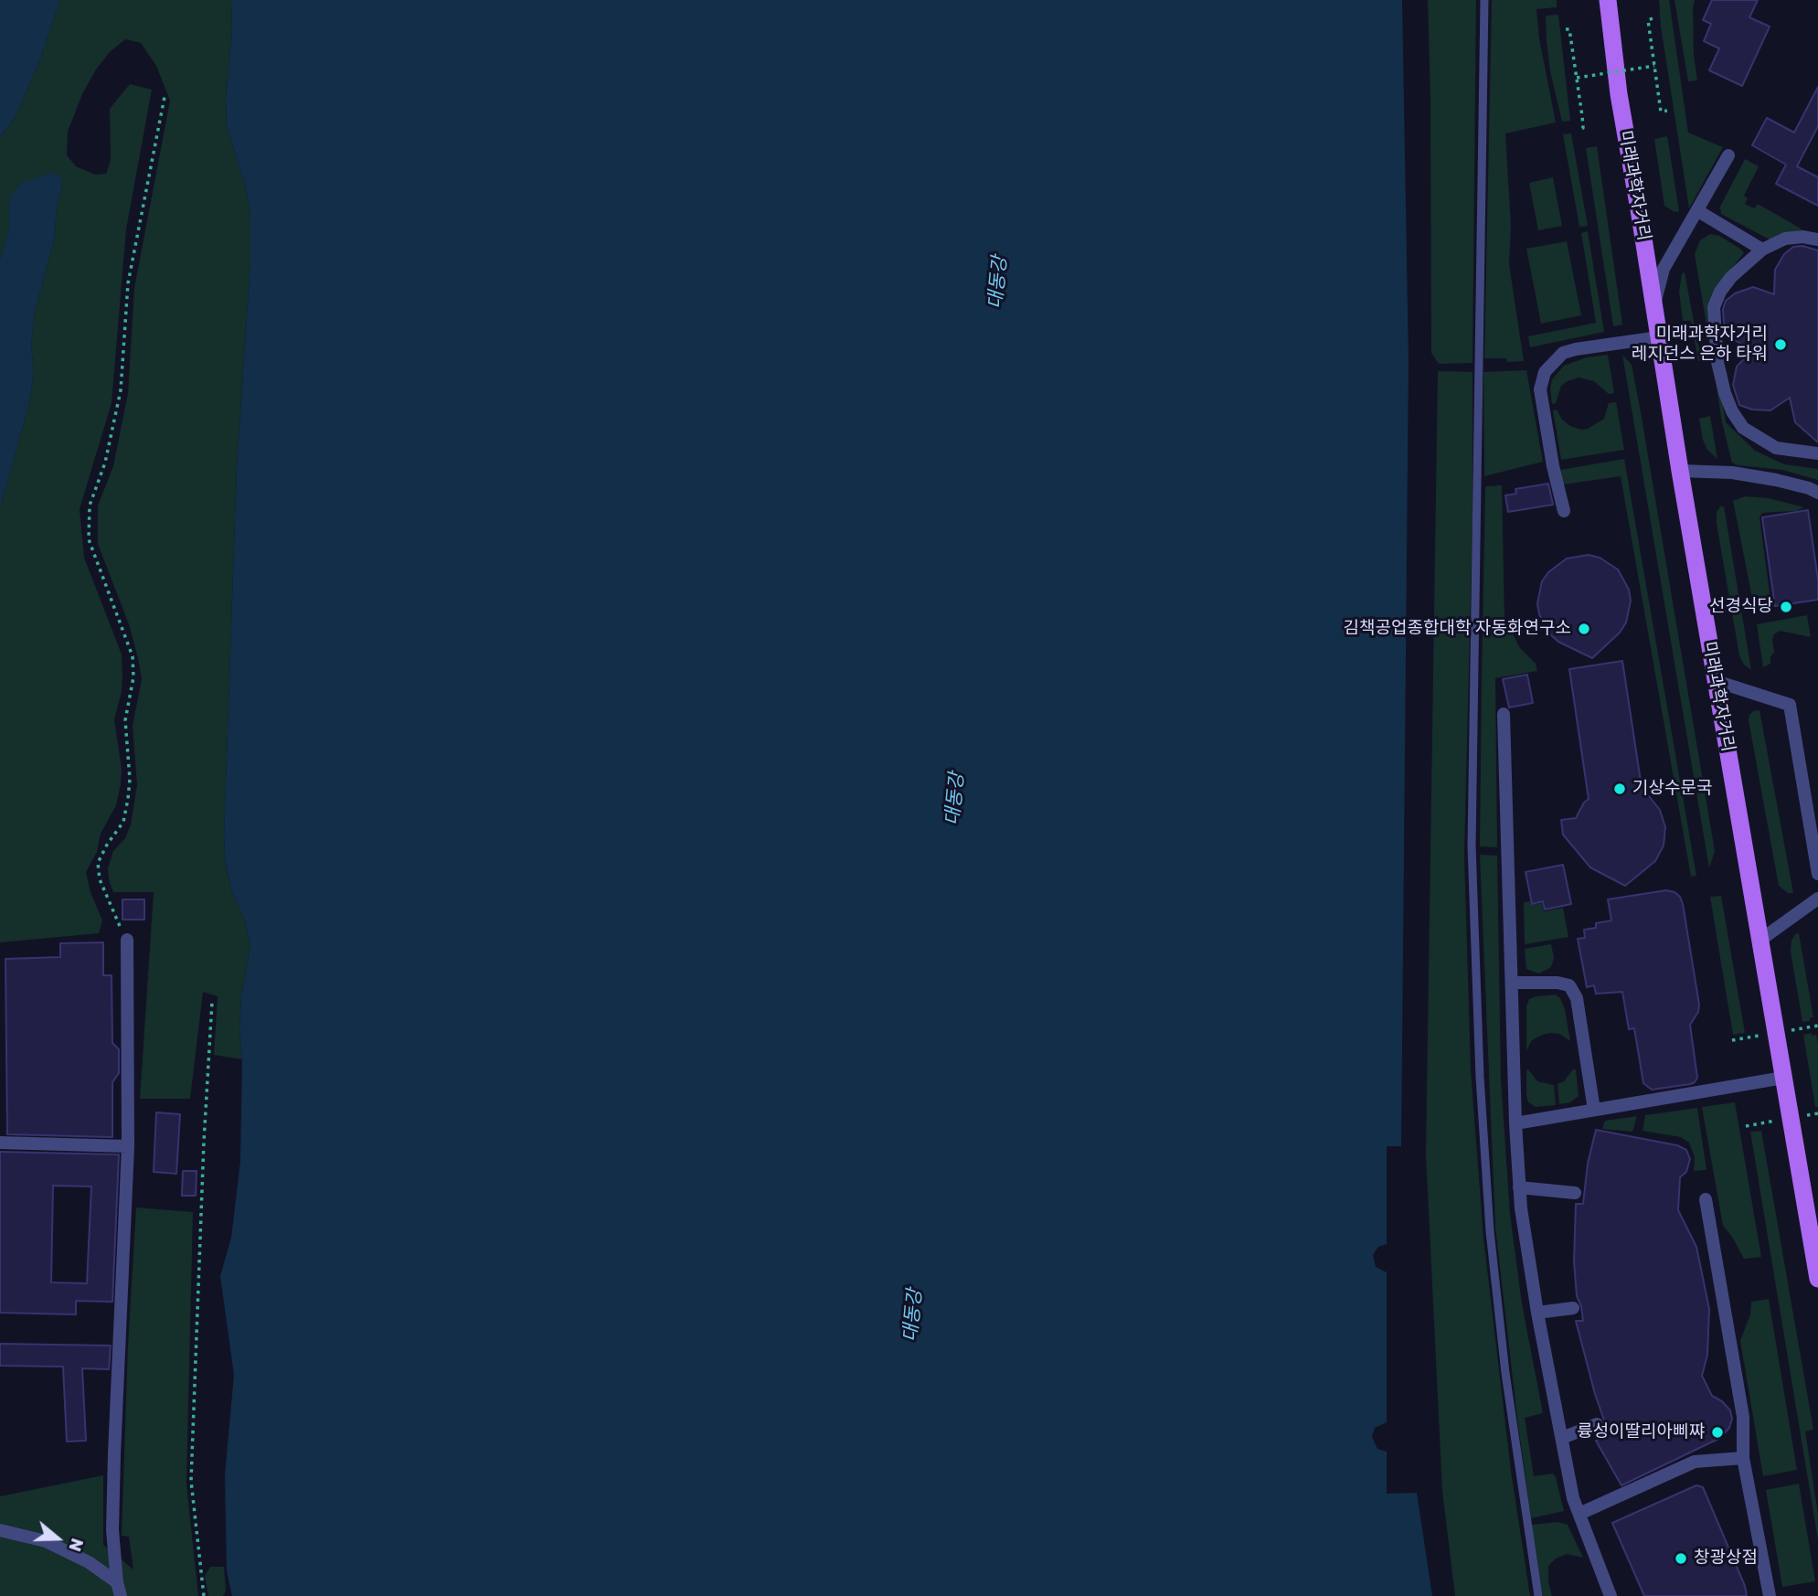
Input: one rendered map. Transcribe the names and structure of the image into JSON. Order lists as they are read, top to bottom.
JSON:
{
  "streets": {
    "main road": ["미래과학자거리"]
  },
  "water": ["대동강"],
  "places": [
    "미래과학자거리 레지던스 은하 타워",
    "선경식당",
    "김책공업종합대학 자동화연구소",
    "기상수문국",
    "륭성이딸리아삐쨔",
    "창광상점"
  ],
  "north": "right"
}
